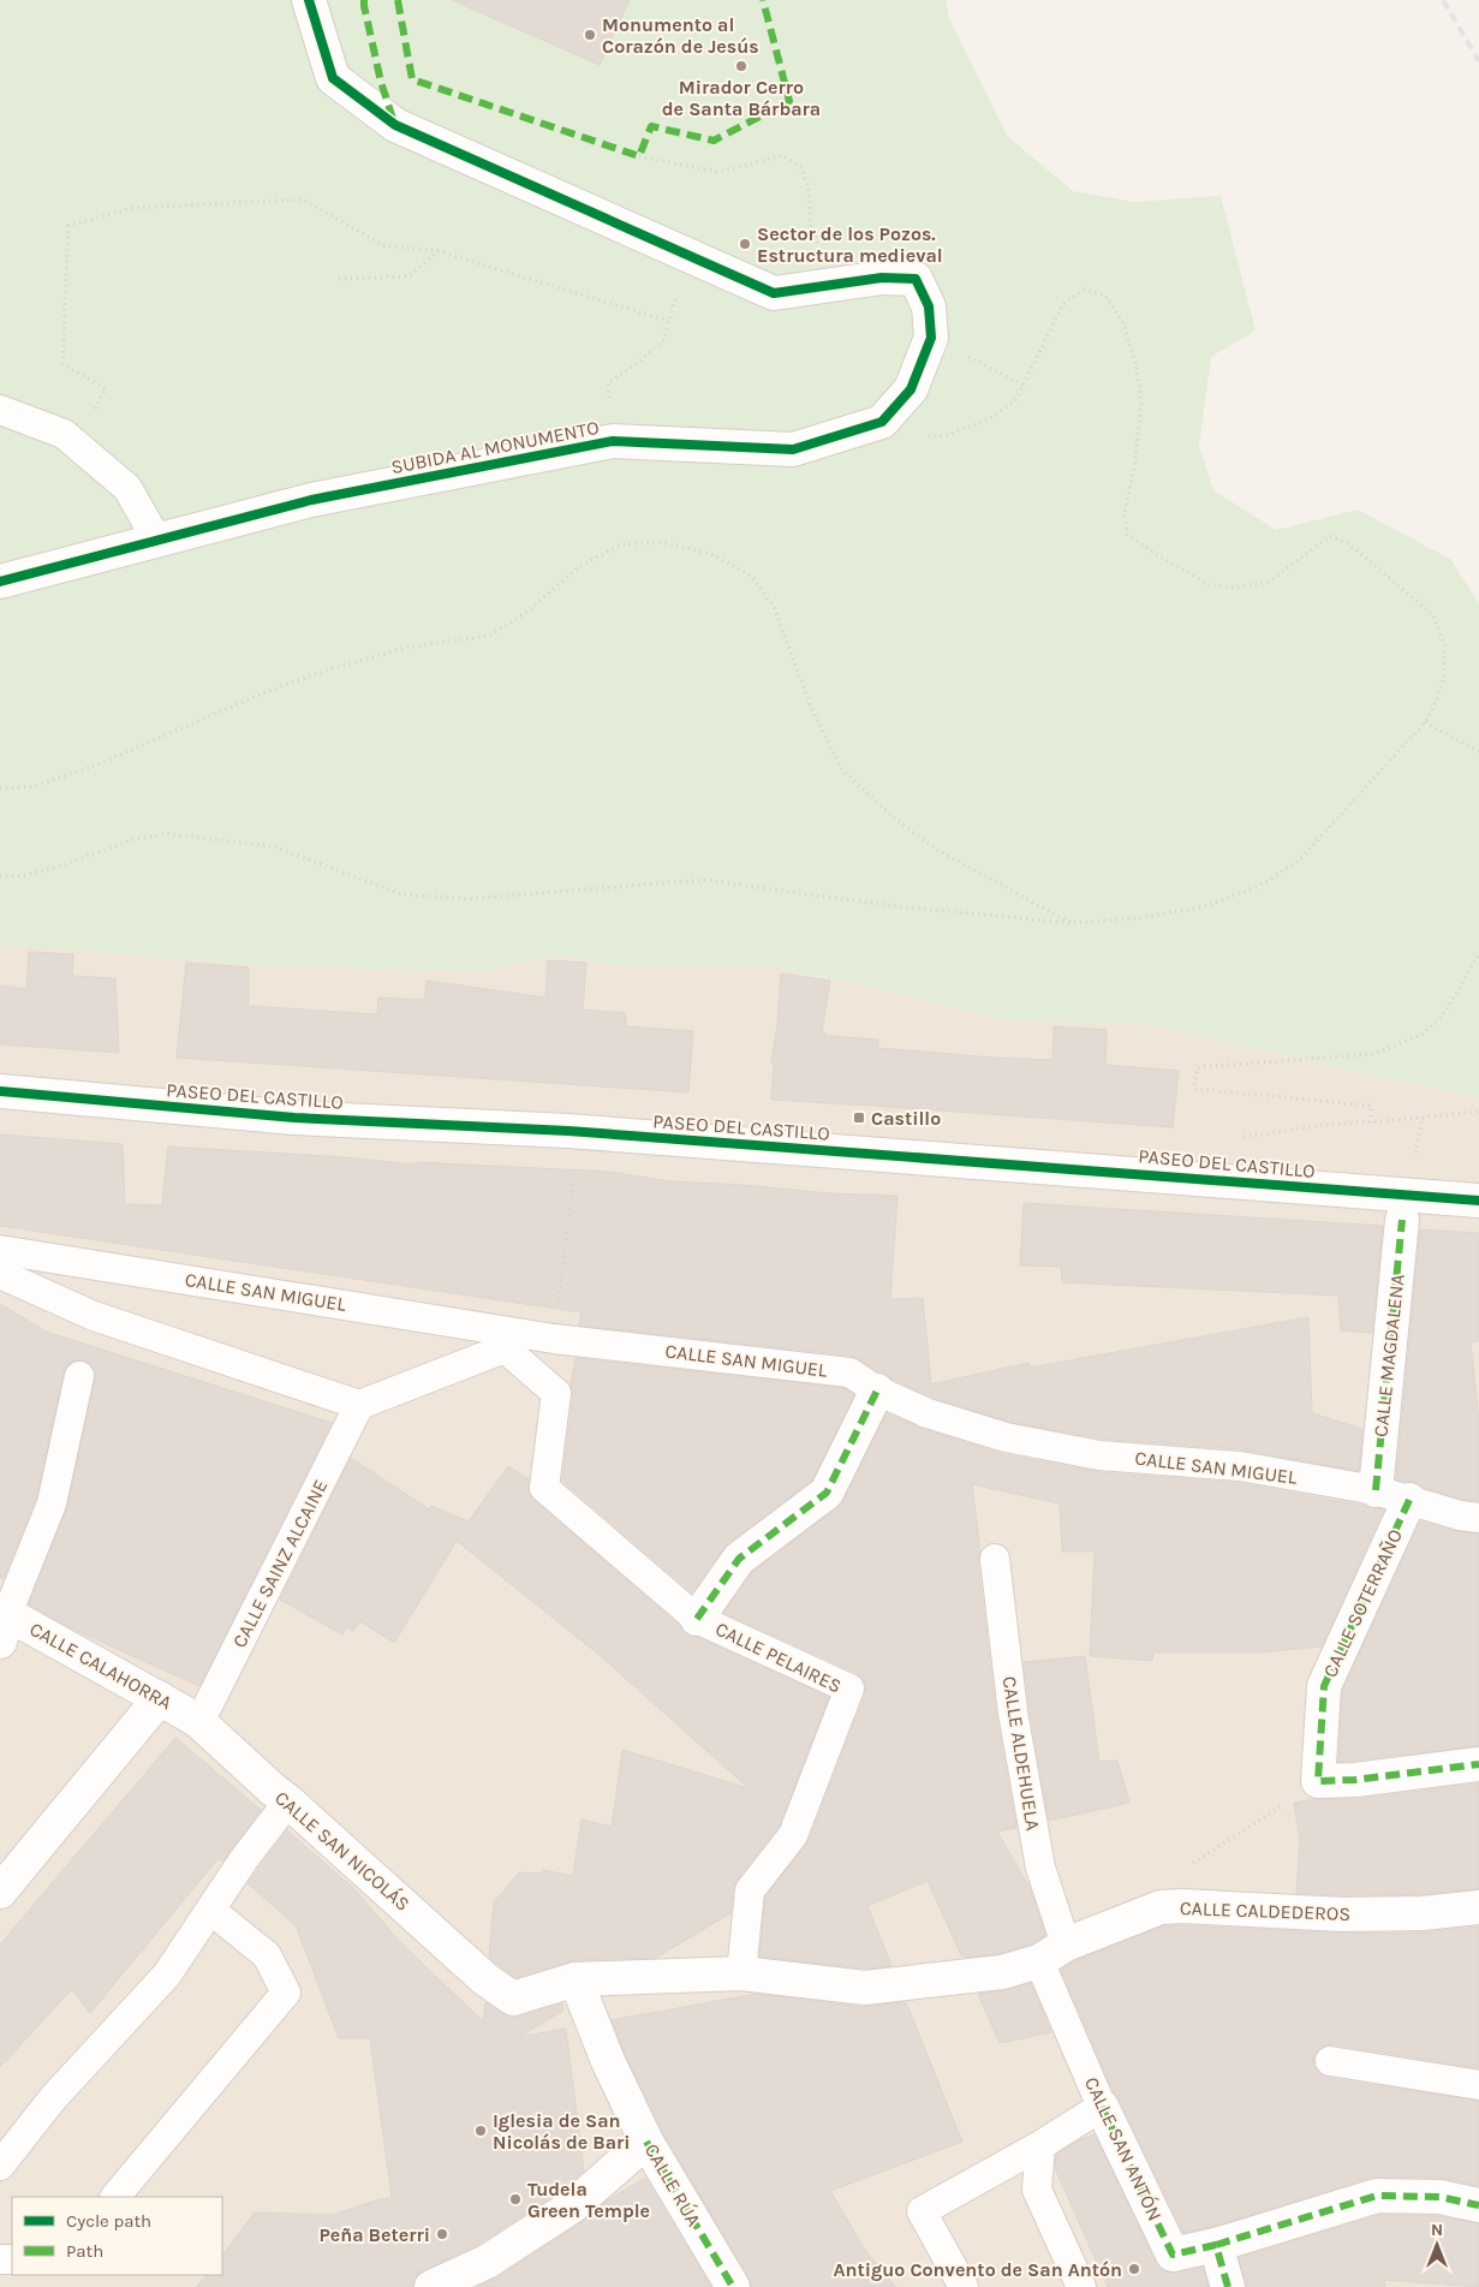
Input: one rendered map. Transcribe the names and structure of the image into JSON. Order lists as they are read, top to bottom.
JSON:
{
  "streets": {
    "street": [
      "SUBIDA AL MONUMENTO",
      "PASEO DEL CASTILLO",
      "CALLE MAGDALENA",
      "CALLE SOTERRAÑO",
      "CALLE CALAHORRA",
      "CALLE SAN NICOLÁS",
      "CALLE CALDEDEROS",
      "CALLE SAN ANTÓN",
      "CALLE RÚA"
    ],
    "lane": [
      "CALLE SAN MIGUEL",
      "CALLE SAINZ ALCAINE",
      "CALLE PELAIRES",
      "CALLE ALDEHUELA"
    ]
  },
  "crossings": [
    ["CALLE SAN MIGUEL", "CALLE MAGDALENA"],
    ["CALLE SAN MIGUEL", "CALLE SOTERRAÑO"],
    ["CALLE SAINZ ALCAINE", "CALLE PELAIRES"],
    ["CALLE SAINZ ALCAINE", "CALLE CALAHORRA"],
    ["CALLE SAINZ ALCAINE", "CALLE SAN NICOLÁS"],
    ["CALLE PELAIRES", "CALLE CALDEDEROS"],
    ["CALLE CALAHORRA", "CALLE SAN NICOLÁS"],
    ["CALLE ALDEHUELA", "CALLE CALDEDEROS"],
    ["CALLE ALDEHUELA", "CALLE SAN ANTÓN"],
    ["CALLE SAN NICOLÁS", "CALLE CALDEDEROS"],
    ["CALLE SAN NICOLÁS", "CALLE RÚA"],
    ["CALLE CALDEDEROS", "CALLE SAN ANTÓN"],
    ["CALLE CALDEDEROS", "CALLE RÚA"]
  ],
  "places": {
    "other": [
      "Monumento al Corazón de Jesús",
      "Mirador Cerro de Santa Bárbara",
      "Sector de los Pozos. Estructura medieval",
      "Iglesia de San Nicolás de Bari",
      "Tudela Green Temple",
      "Peña Beterri",
      "Antiguo Convento de San Antón"
    ],
    "transit": ["Castillo"]
  },
  "legend": ["Cycle path", "Path"],
  "north": "top"
}
